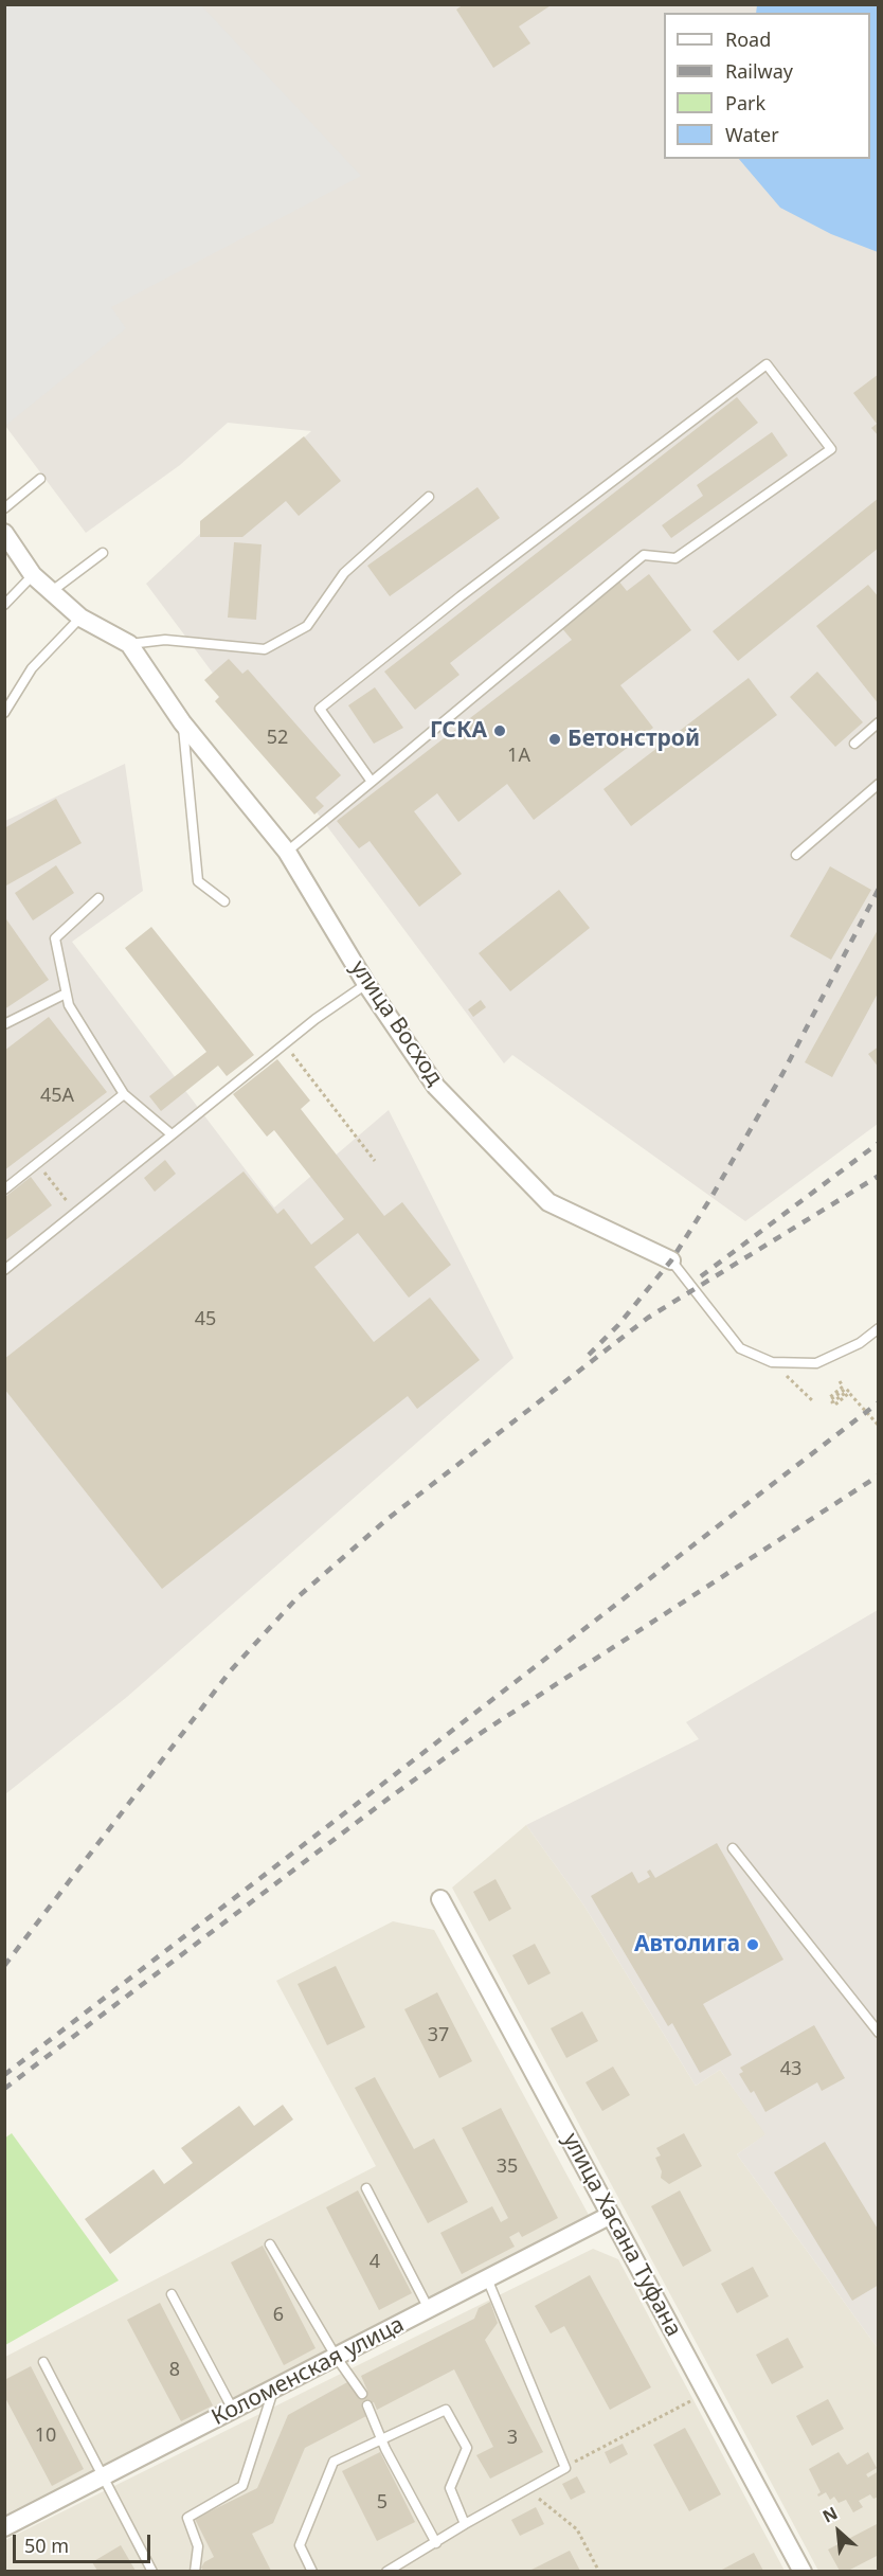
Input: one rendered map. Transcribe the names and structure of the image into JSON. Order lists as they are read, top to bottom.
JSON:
{
  "streets": {
    "street": ["улица Восход", "улица Хасана Туфана", "Коломенская улица"]
  },
  "crossings": [
    ["улица Хасана Туфана", "Коломенская улица"]
  ],
  "places": ["ГСКА", "Бетонстрой", "Автолига"],
  "house_numbers": [
    "52",
    "1А",
    "45А",
    "45",
    "37",
    "43",
    "35",
    "4",
    "6",
    "8",
    "10",
    "3",
    "5"
  ],
  "legend": [
    "Road",
    "Railway",
    "Park",
    "Water"
  ],
  "scale_bar": "50 m",
  "north": "top left"
}
